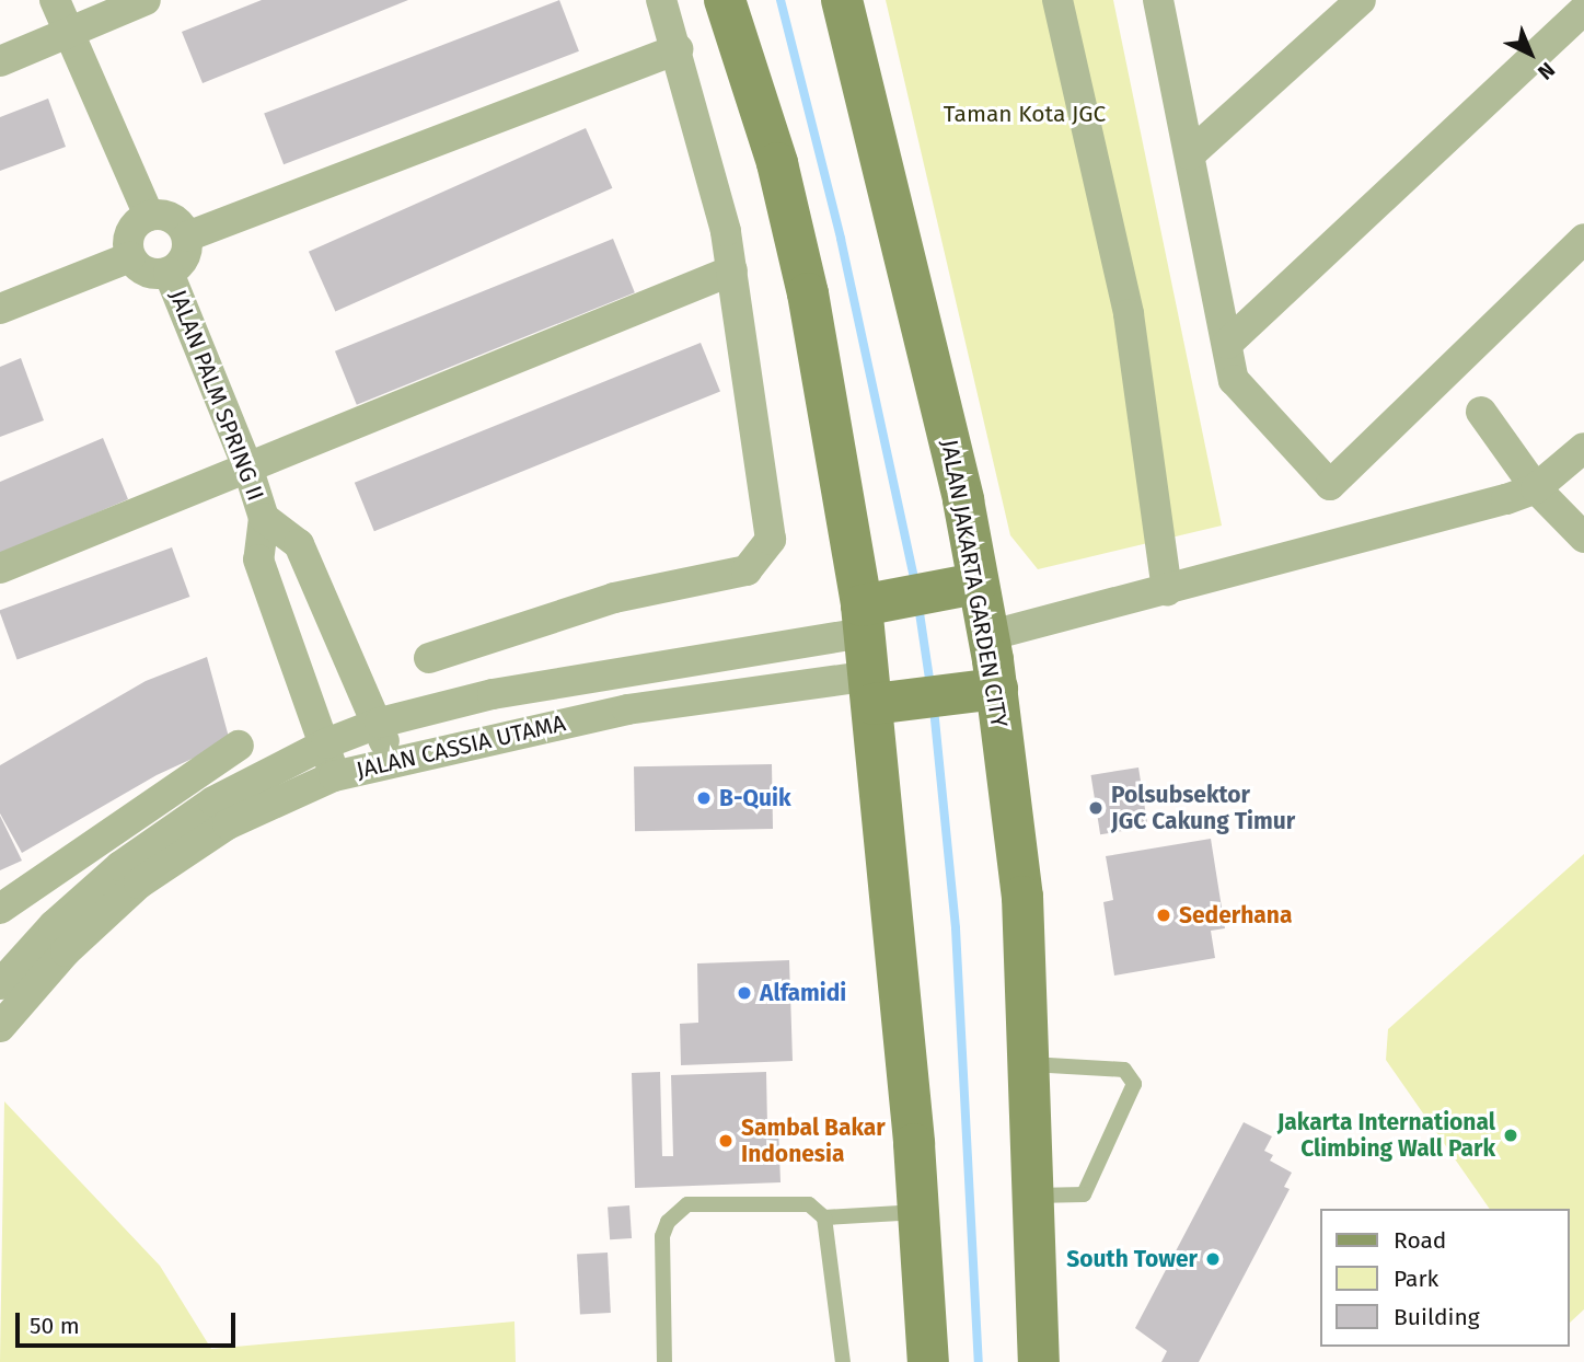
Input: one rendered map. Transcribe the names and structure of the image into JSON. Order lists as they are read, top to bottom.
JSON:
{
  "streets": {
    "street": ["JALAN PALM SPRING II", "JALAN JAKARTA GARDEN CITY", "JALAN CASSIA UTAMA"]
  },
  "crossings": [
    ["JALAN PALM SPRING II", "JALAN CASSIA UTAMA"]
  ],
  "parks": ["Taman Kota JGC"],
  "places": [
    "B-Quik",
    "Polsubsektor JGC Cakung Timur",
    "Sederhana",
    "Alfamidi",
    "Jakarta International Climbing Wall Park",
    "Sambal Bakar Indonesia",
    "South Tower"
  ],
  "legend": ["Road", "Park", "Building"],
  "scale_bar": "50 m",
  "north": "bottom right"
}
